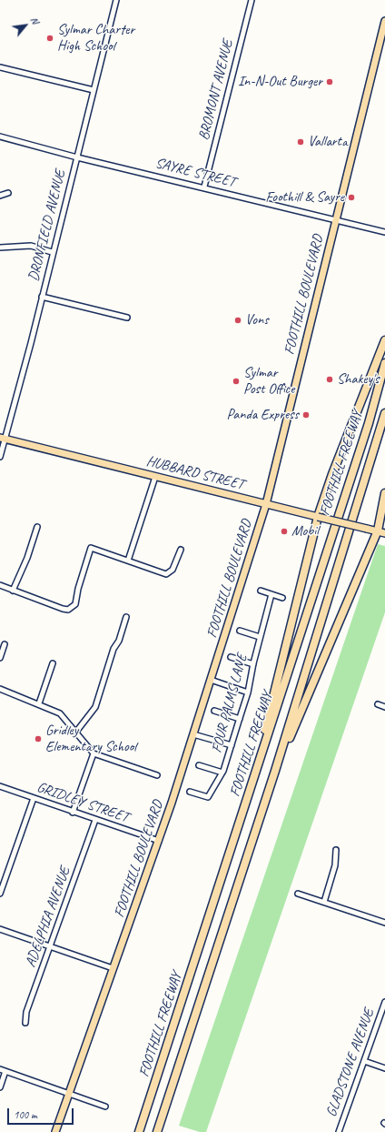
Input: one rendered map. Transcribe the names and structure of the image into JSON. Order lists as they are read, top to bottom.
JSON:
{
  "streets": {
    "highway": ["FOOTHILL FREEWAY"],
    "main road": ["FOOTHILL BOULEVARD", "HUBBARD STREET"],
    "street": [
      "BROMONT AVENUE",
      "SAYRE STREET",
      "DRONFIELD AVENUE",
      "FOUR PALMS LANE",
      "GRIDLEY STREET",
      "ADELPHIA AVENUE",
      "GLADSTONE AVENUE"
    ]
  },
  "crossings": [
    ["BROMONT AVENUE", "SAYRE STREET"],
    ["SAYRE STREET", "DRONFIELD AVENUE"],
    ["SAYRE STREET", "FOOTHILL BOULEVARD"],
    ["DRONFIELD AVENUE", "HUBBARD STREET"],
    ["FOOTHILL BOULEVARD", "HUBBARD STREET"],
    ["FOOTHILL BOULEVARD", "GRIDLEY STREET"],
    ["GRIDLEY STREET", "ADELPHIA AVENUE"]
  ],
  "places": [
    "Sylmar Charter High School",
    "In-N-Out Burger",
    "Vallarta",
    "Foothill & Sayre",
    "Vons",
    "Shakey's",
    "Sylmar Post Office",
    "Panda Express",
    "Mobil",
    "Gridley Elementary School"
  ],
  "scale_bar": "100 m",
  "north": "top right"
}
